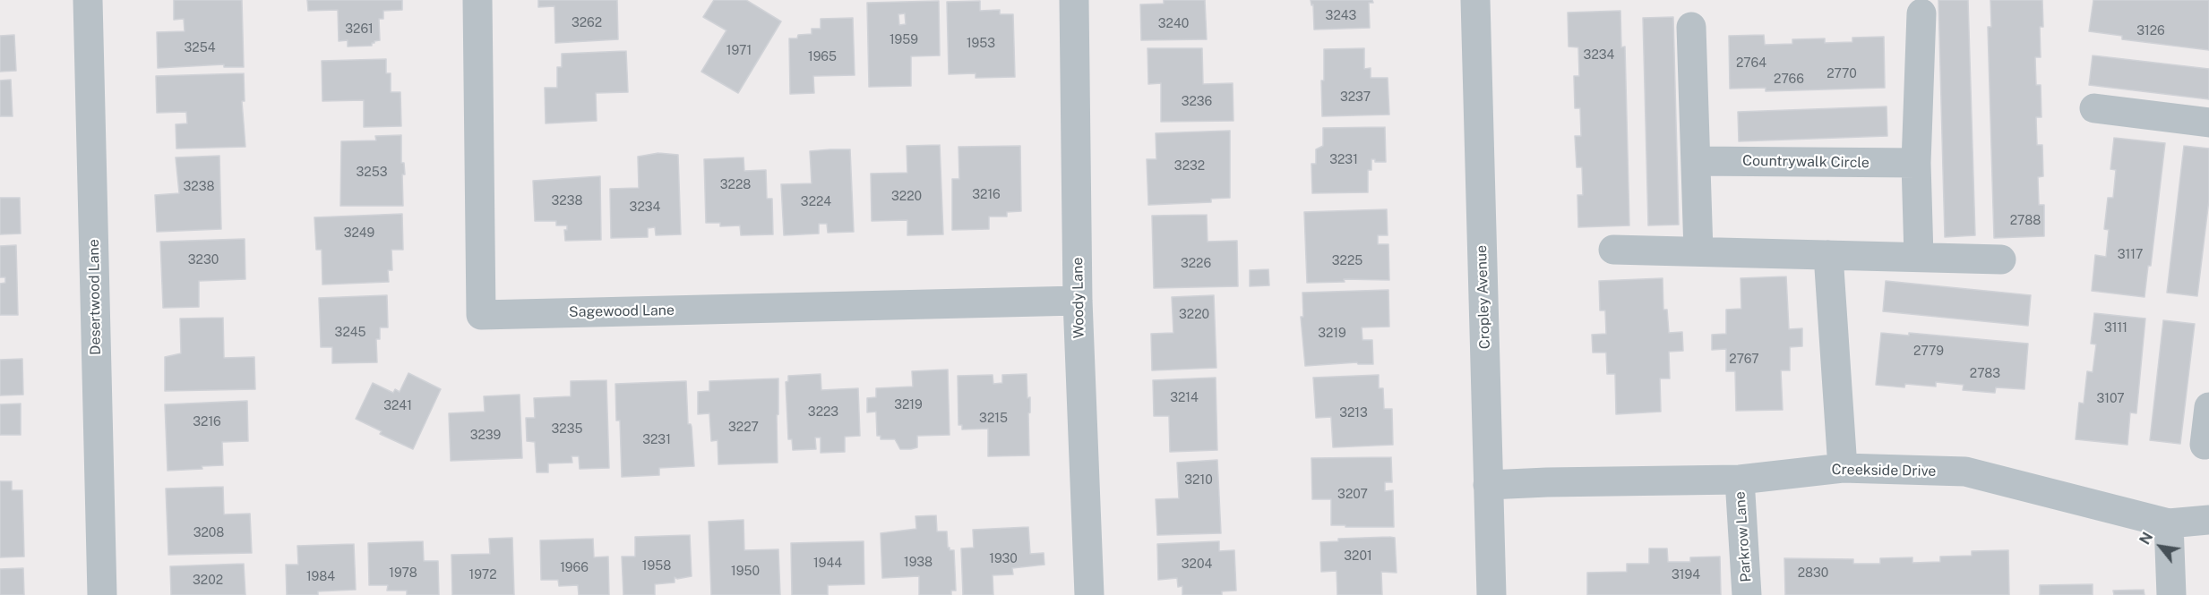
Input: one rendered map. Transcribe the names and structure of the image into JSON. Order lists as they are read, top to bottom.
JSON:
{
  "streets": {
    "street": [
      "Countrywalk Circle",
      "Desertwood Lane",
      "Cropley Avenue",
      "Woody Lane",
      "Sagewood Lane",
      "Creekside Drive",
      "Parkrow Lane"
    ]
  },
  "crossings": [
    ["Cropley Avenue", "Creekside Drive"],
    ["Woody Lane", "Sagewood Lane"],
    ["Creekside Drive", "Parkrow Lane"]
  ],
  "house_numbers": [
    "3243",
    "3262",
    "3240",
    "3261",
    "3126",
    "1959",
    "1953",
    "3254",
    "1971",
    "3234",
    "1965",
    "2764",
    "2770",
    "2766",
    "3237",
    "3236",
    "3231",
    "3232",
    "3253",
    "3228",
    "3238",
    "3216",
    "3220",
    "3238",
    "3224",
    "3234",
    "2788",
    "3249",
    "3117",
    "3230",
    "3225",
    "3226",
    "3220",
    "3111",
    "3245",
    "3219",
    "2779",
    "2767",
    "2783",
    "3214",
    "3107",
    "3219",
    "3241",
    "3223",
    "3213",
    "3215",
    "3216",
    "3227",
    "3235",
    "3239",
    "3231",
    "3210",
    "3207",
    "3208",
    "3201",
    "1930",
    "1938",
    "1944",
    "3204",
    "1958",
    "1966",
    "1950",
    "1978",
    "2830",
    "1972",
    "3194",
    "1984",
    "3202"
  ],
  "north": "top left"
}
